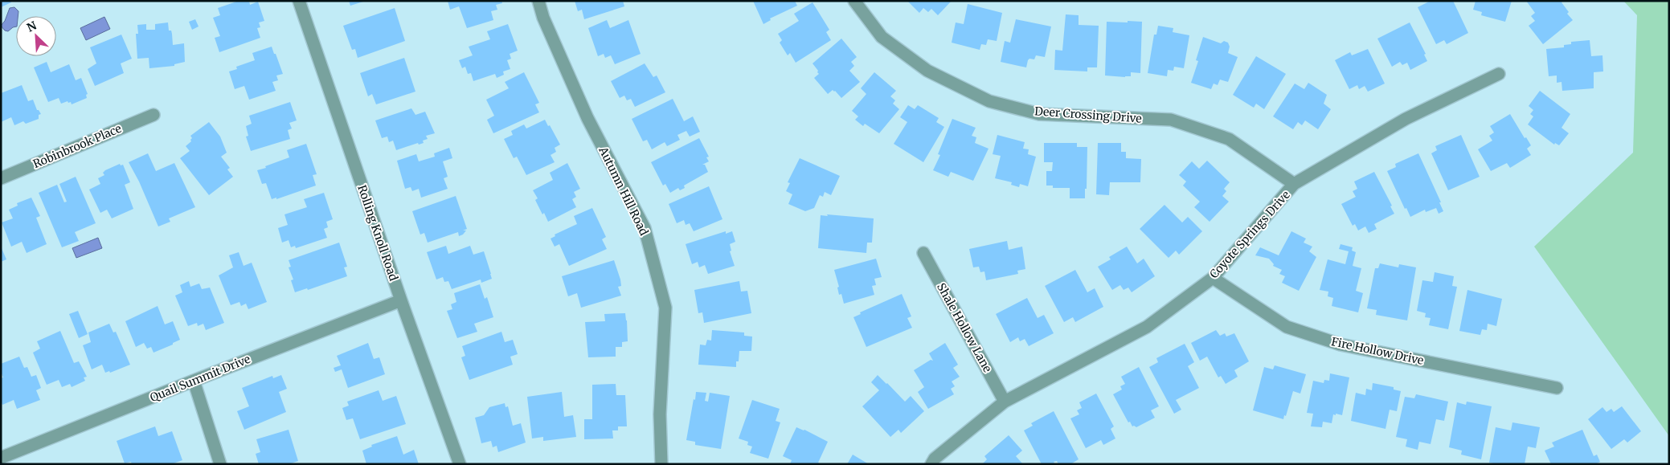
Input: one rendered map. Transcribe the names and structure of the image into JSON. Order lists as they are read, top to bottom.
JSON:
{
  "streets": {
    "street": [
      "Deer Crossing Drive",
      "Robinbrook Place",
      "Autumn Hill Road",
      "Rolling Knoll Road",
      "Coyote Springs Drive",
      "Shale Hollow Lane",
      "Fire Hollow Drive",
      "Quail Summit Drive"
    ]
  },
  "crossings": [
    ["Deer Crossing Drive", "Coyote Springs Drive"],
    ["Rolling Knoll Road", "Quail Summit Drive"],
    ["Coyote Springs Drive", "Shale Hollow Lane"],
    ["Coyote Springs Drive", "Fire Hollow Drive"]
  ],
  "north": "top left"
}
